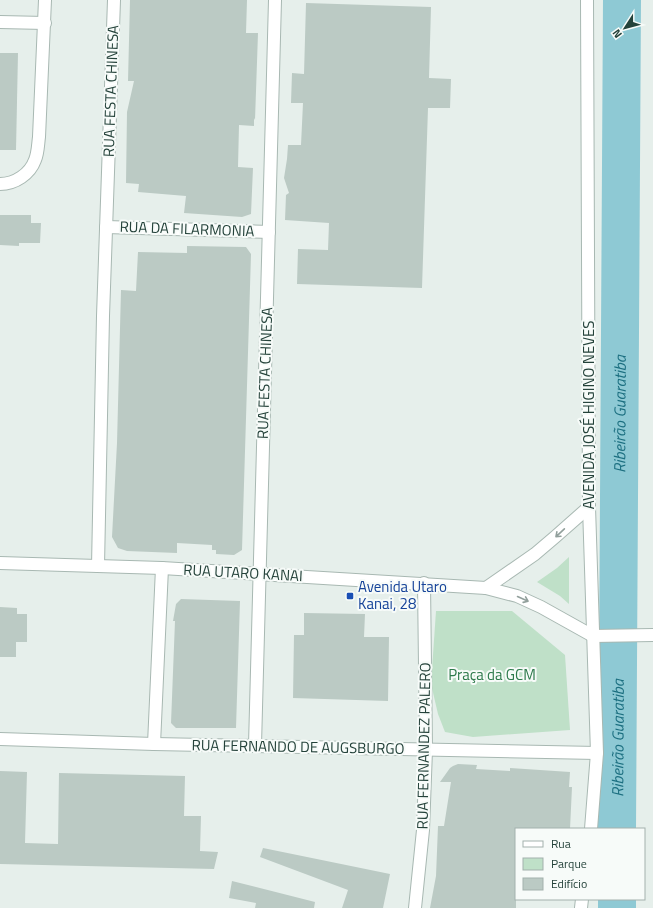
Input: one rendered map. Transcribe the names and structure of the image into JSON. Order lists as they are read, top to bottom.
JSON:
{
  "streets": {
    "street": [
      "RUA FESTA CHINESA",
      "RUA DA FILARMONIA",
      "AVENIDA JOSÉ HIGINO NEVES",
      "RUA UTARO KANAI",
      "RUA FERNANDEZ PALERO",
      "RUA FERNANDO DE AUGSBURGO"
    ]
  },
  "crossings": [
    ["RUA FESTA CHINESA", "RUA DA FILARMONIA"],
    ["RUA FESTA CHINESA", "RUA UTARO KANAI"],
    ["RUA FESTA CHINESA", "RUA FERNANDO DE AUGSBURGO"],
    ["AVENIDA JOSÉ HIGINO NEVES", "RUA UTARO KANAI"],
    ["AVENIDA JOSÉ HIGINO NEVES", "RUA FERNANDO DE AUGSBURGO"],
    ["RUA UTARO KANAI", "RUA FERNANDEZ PALERO"],
    ["RUA FERNANDEZ PALERO", "RUA FERNANDO DE AUGSBURGO"]
  ],
  "water": ["Ribeirão Guaratiba"],
  "parks": ["Praça da GCM"],
  "places": {
    "transit": ["Avenida Utaro Kanai, 28"]
  },
  "legend": ["Rua", "Parque", "Edifício"],
  "north": "bottom left"
}
